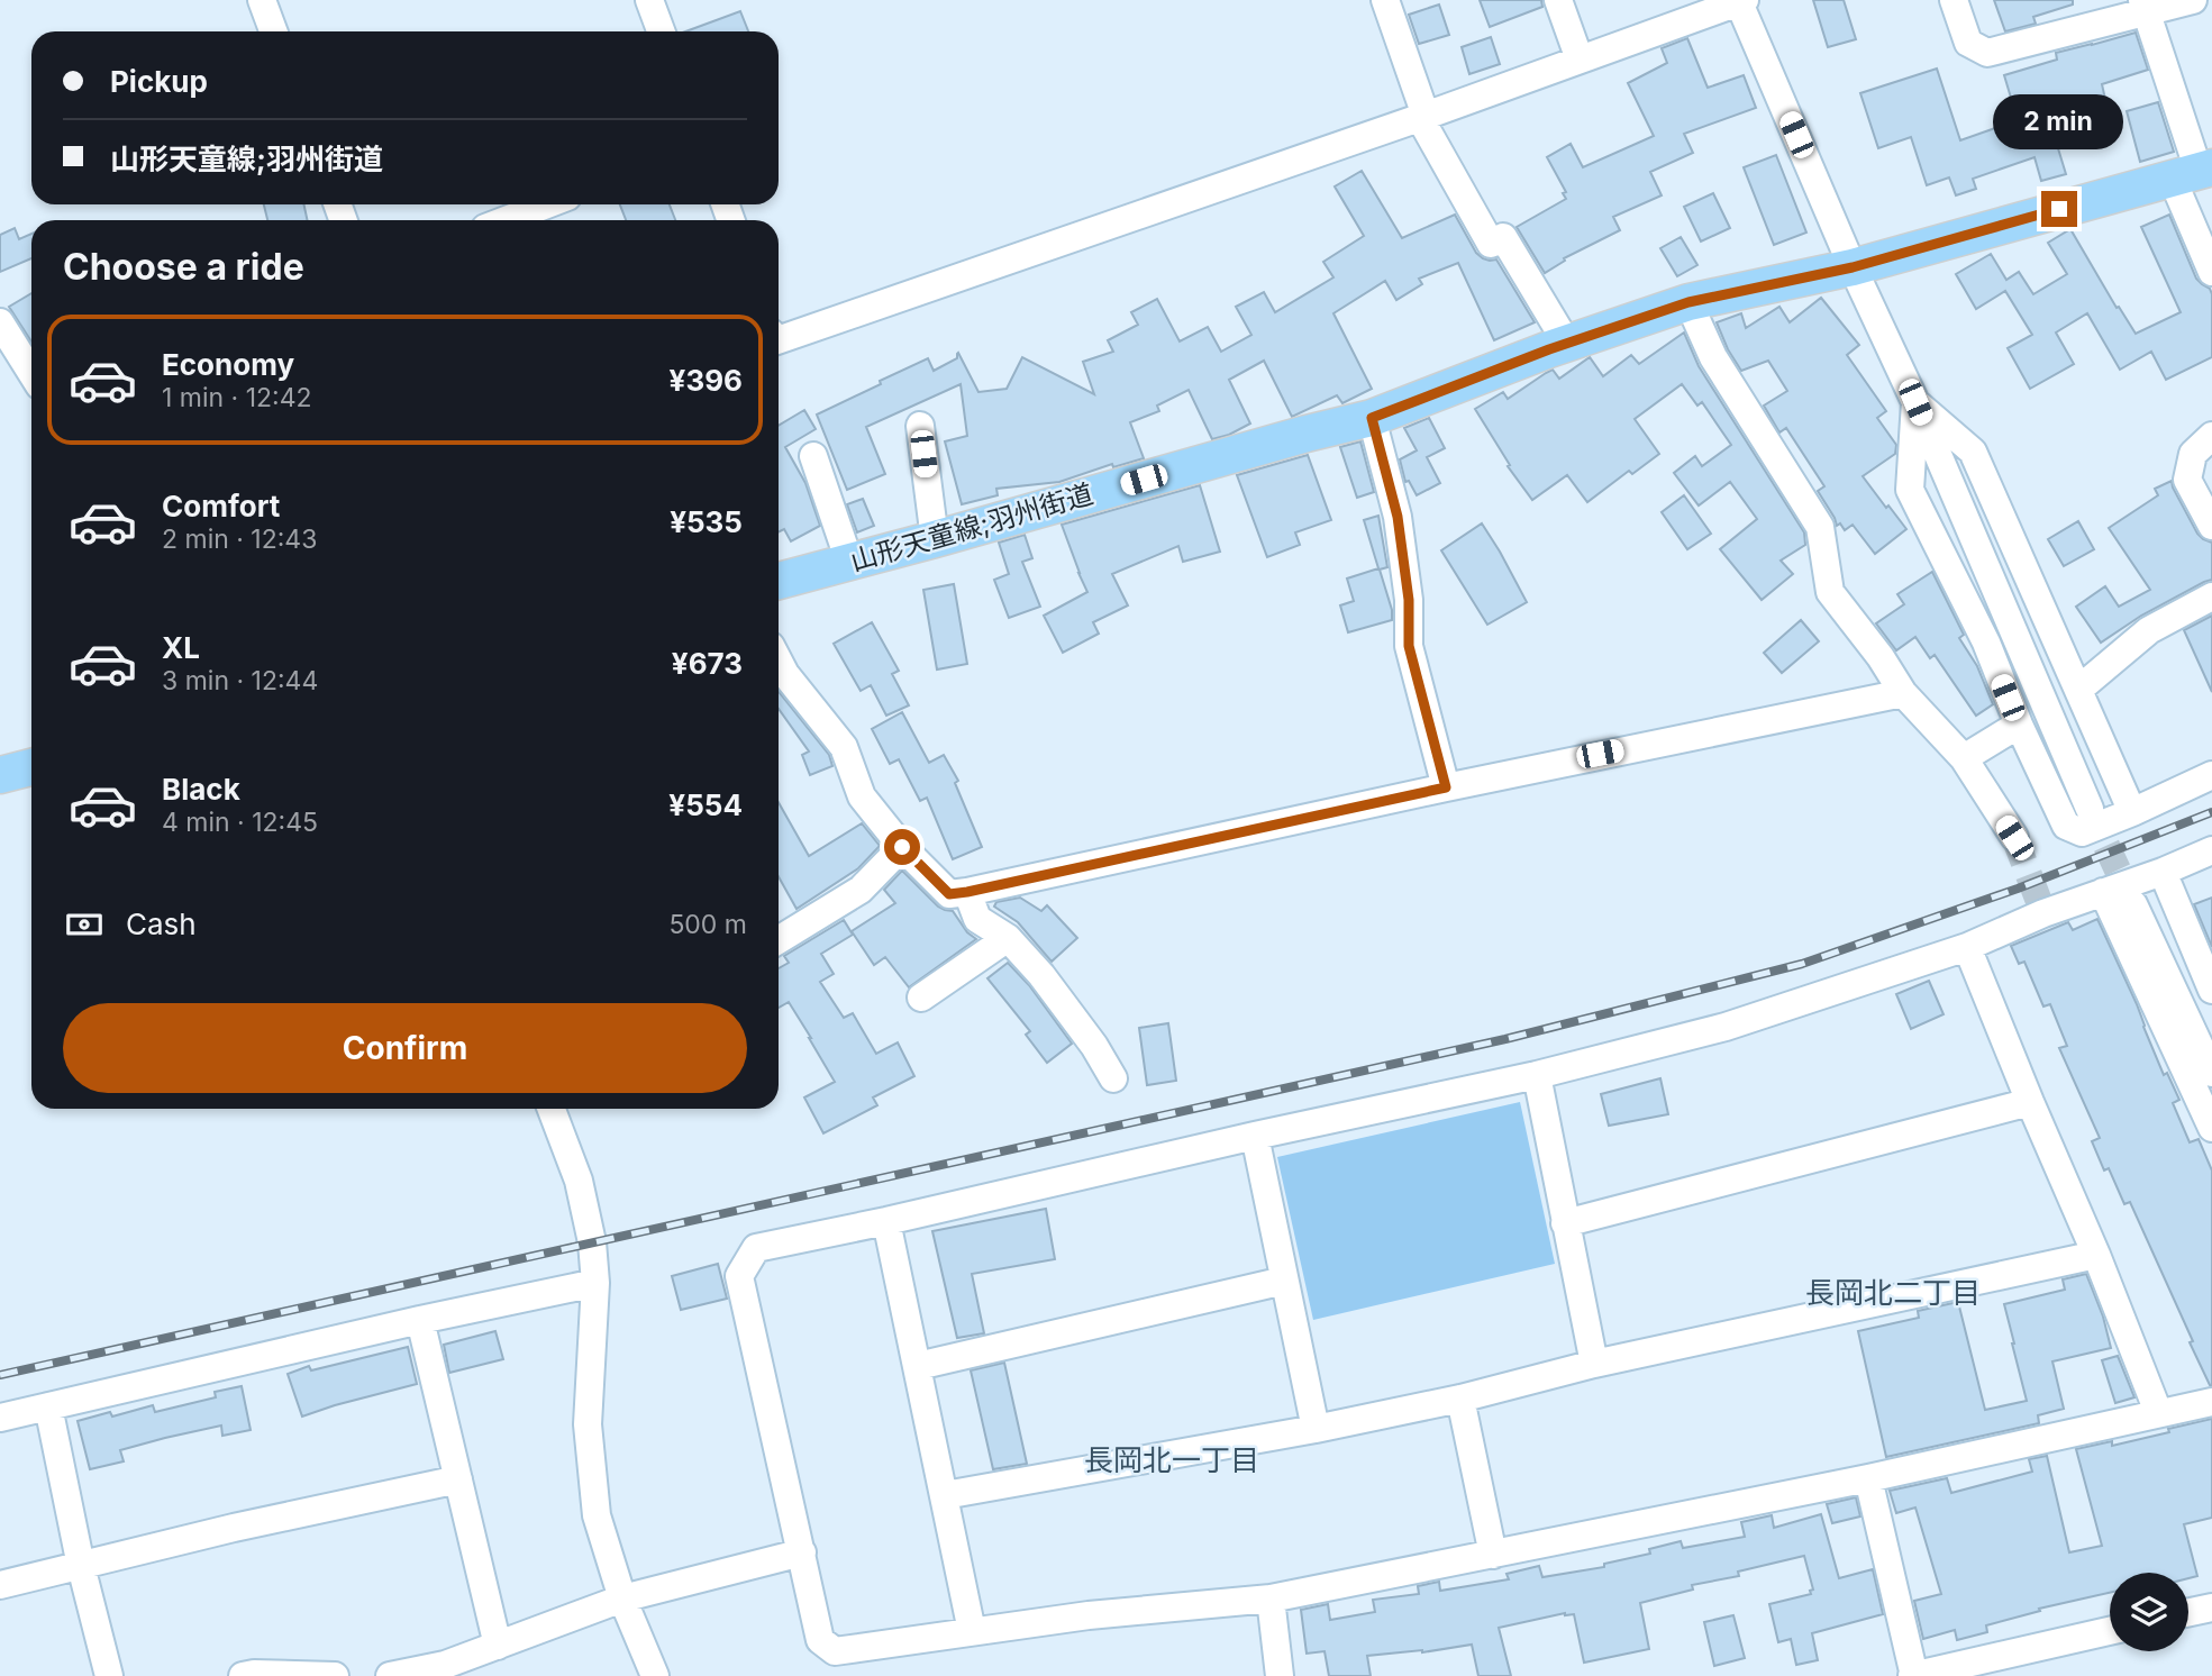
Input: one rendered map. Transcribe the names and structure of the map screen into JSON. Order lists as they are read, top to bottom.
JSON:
{
  "streets": {
    "main road": ["山形天童線;羽州街道"]
  },
  "districts": ["長岡北二丁目", "長岡北一丁目"],
  "page": {
    "banner": ["Pickup", "山形天童線;羽州街道"],
    "bubble": "2 min",
    "heading": "Choose a ride",
    "list": [
      {
        "name": "Economy",
        "note": "1 min · 12:42",
        "value": "¥396"
      },
      {
        "name": "Comfort",
        "note": "2 min · 12:43",
        "value": "¥535"
      },
      {
        "name": "XL",
        "note": "3 min · 12:44",
        "value": "¥673"
      },
      {
        "name": "Black",
        "note": "4 min · 12:45",
        "value": "¥554"
      }
    ],
    "pay": ["Cash", "500 m"],
    "buttons": "Confirm"
  }
}
